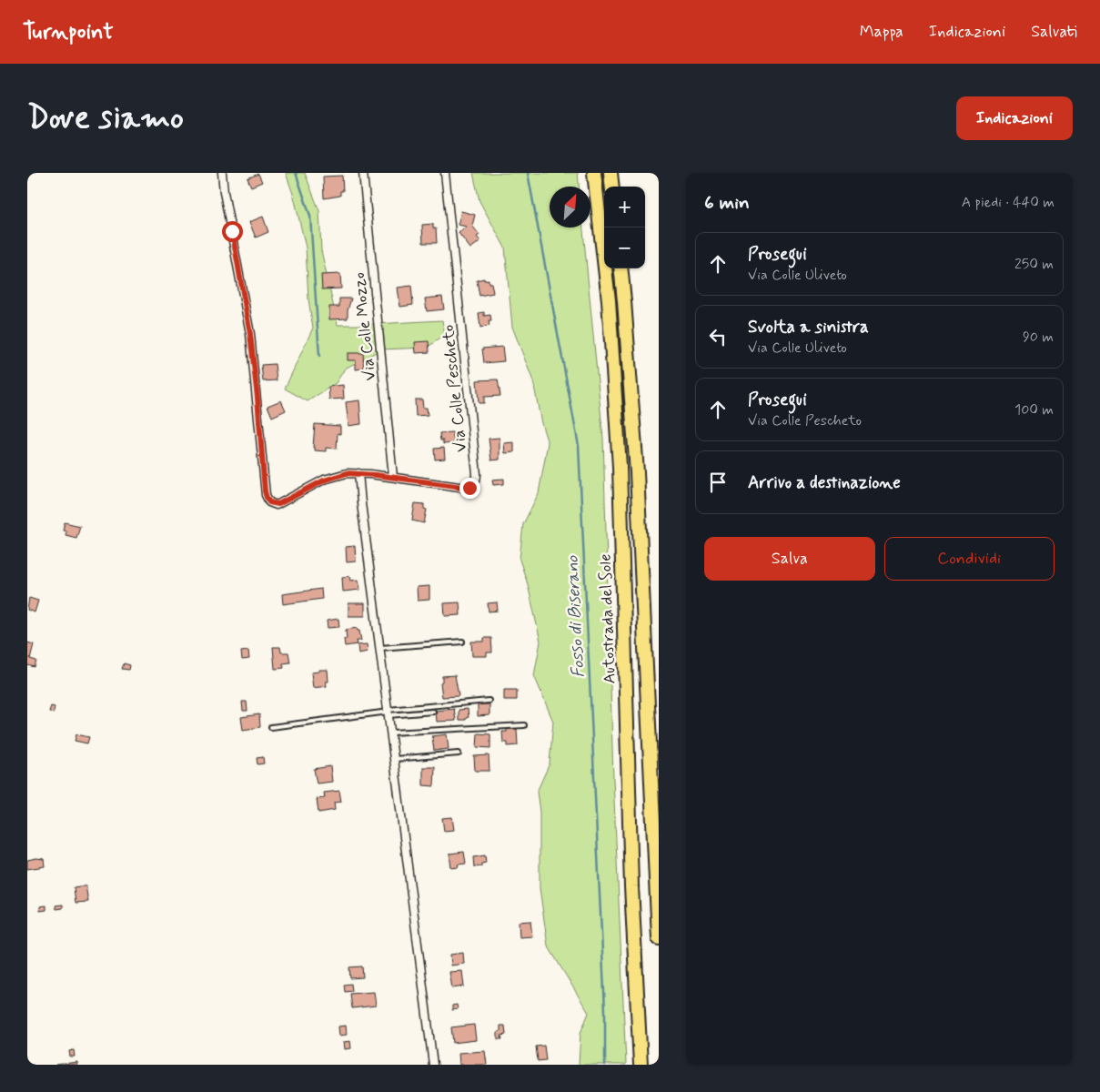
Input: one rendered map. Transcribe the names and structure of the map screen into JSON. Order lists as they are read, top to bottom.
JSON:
{
  "streets": {
    "highway": ["Autostrada del Sole"],
    "street": ["Via Colle Mozzo", "Via Colle Pescheto"]
  },
  "crossings": [
    ["Via Colle Mozzo", "Via Colle Pescheto"]
  ],
  "water": ["Fosso di Biserano"],
  "north": "top right",
  "page": {
    "header": "Turnpoint",
    "nav": ["Mappa", "Indicazioni", "Salvati"],
    "buttons": [
      "Indicazioni",
      ["Salva", "Condividi"]
    ],
    "title": "Dove siamo",
    "heading": ["6 min", "A piedi · 440 m"],
    "map_buttons": ["+", "−"],
    "list": [
      ["Prosegui", "Via Colle Uliveto", "250 m"],
      ["Svolta a sinistra", "Via Colle Uliveto", "90 m"],
      ["Prosegui", "Via Colle Pescheto", "100 m"],
      "Arrivo a destinazione"
    ]
  }
}
